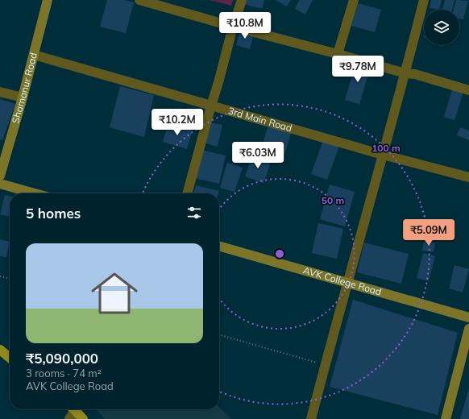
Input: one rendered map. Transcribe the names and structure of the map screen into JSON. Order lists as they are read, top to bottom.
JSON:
{
  "streets": {
    "main road": ["Shamanur Road", "AVK College Road"],
    "street": ["3rd Main Road"]
  },
  "crossings": [
    ["Shamanur Road", "3rd Main Road"]
  ],
  "page": {
    "price": [
      "₹10.8M",
      "₹9.78M",
      "₹10.2M",
      "₹6.03M",
      "₹5.09M"
    ],
    "heading": "5 homes",
    "list": [
      {
        "name": "₹5,090,000",
        "note": "3 rooms · 74 m² · AVK College Road"
      }
    ]
  },
  "rings": ["100 m", "50 m"]
}
